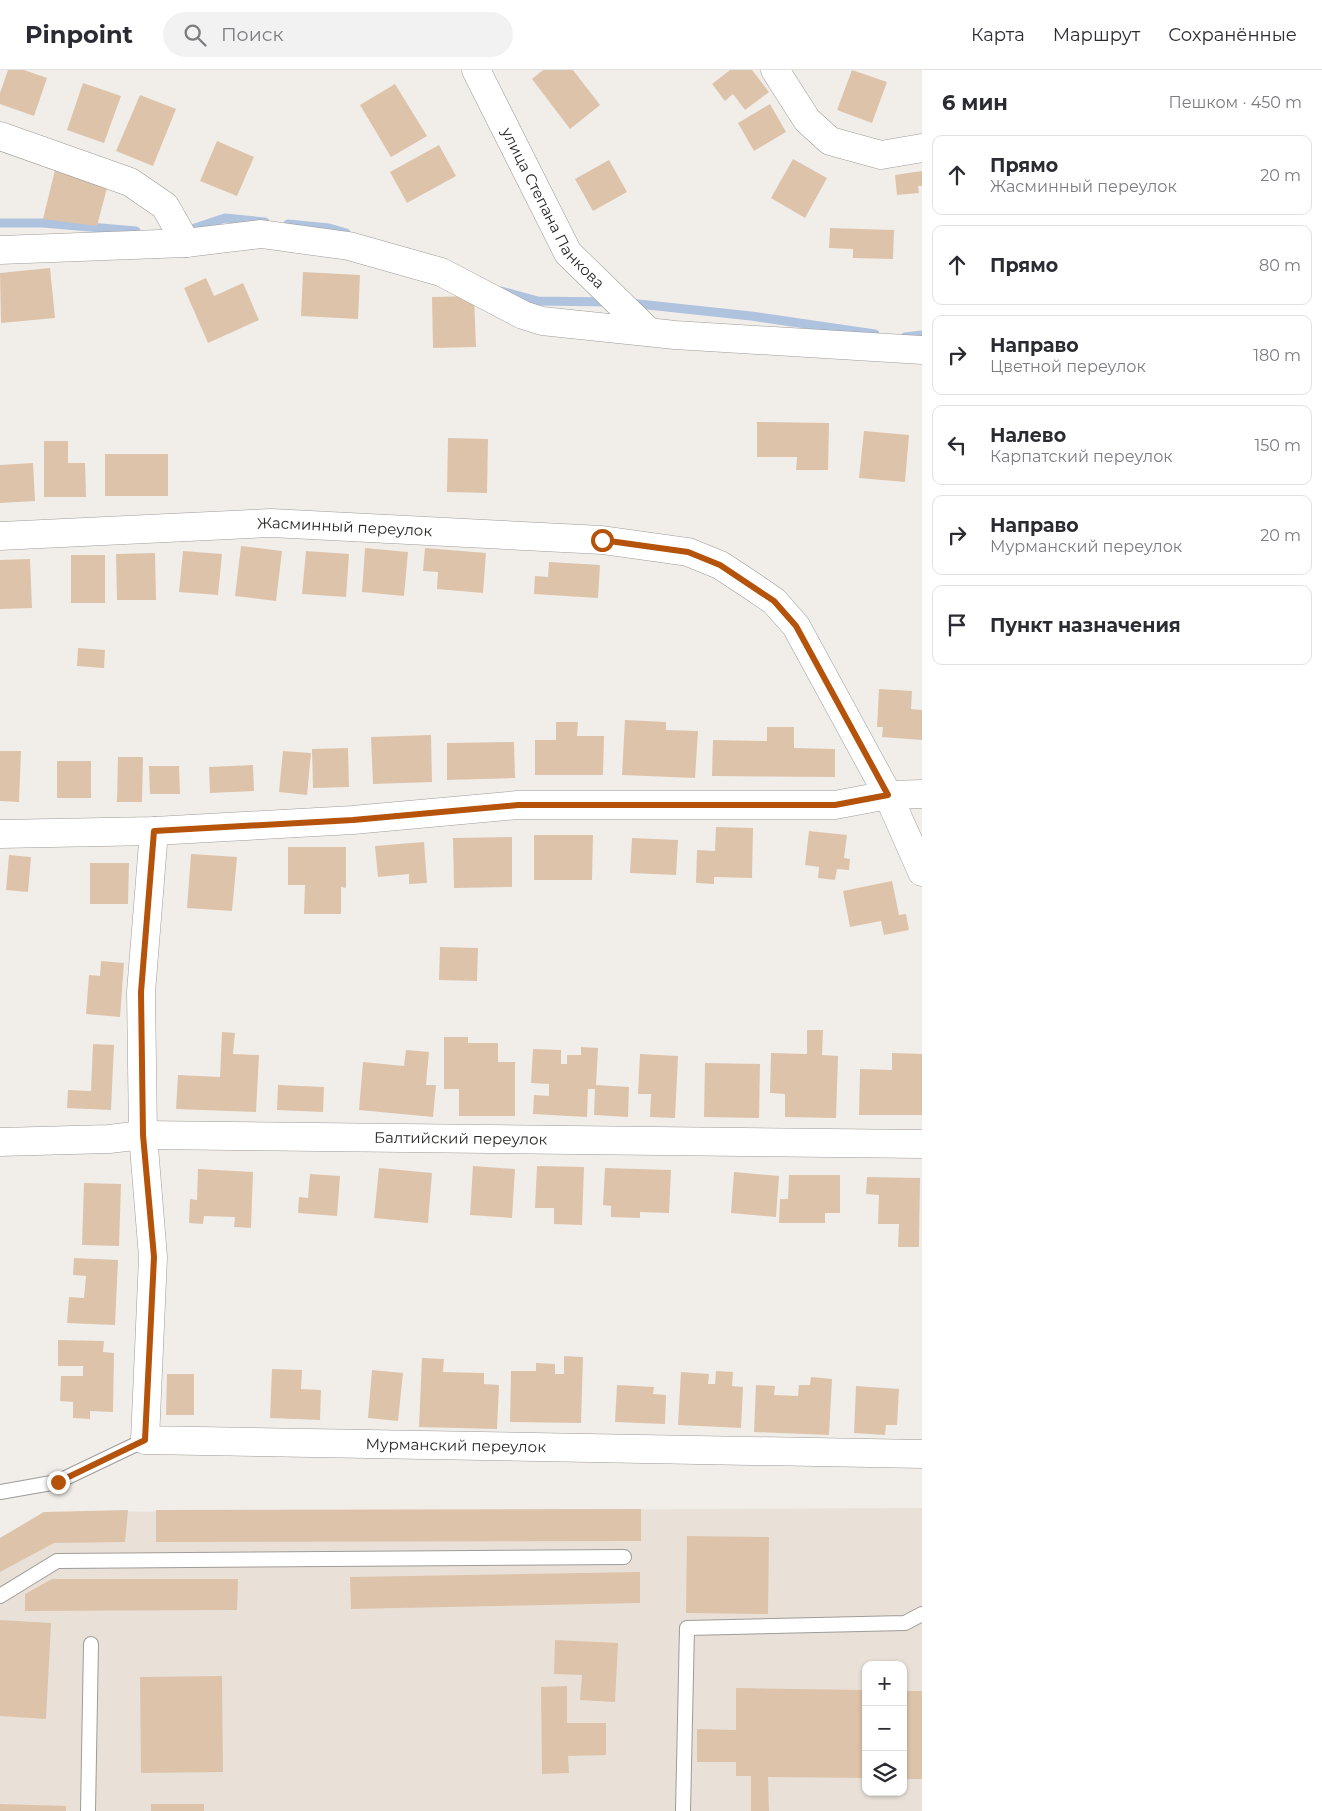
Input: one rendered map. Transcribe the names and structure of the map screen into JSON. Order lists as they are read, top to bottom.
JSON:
{
  "streets": {
    "street": [
      "улица Степана Панкова",
      "Жасминный переулок",
      "Балтийский переулок",
      "Мурманский переулок"
    ]
  },
  "page": {
    "header": "Pinpoint",
    "search": "Поиск",
    "nav": ["Карта", "Маршрут", "Сохранённые"],
    "heading": ["6 мин", "Пешком · 450 m"],
    "list": [
      ["Прямо", "Жасминный переулок", "20 m"],
      ["Прямо", "80 m"],
      ["Направо", "Цветной переулок", "180 m"],
      ["Налево", "Карпатский переулок", "150 m"],
      ["Направо", "Мурманский переулок", "20 m"],
      "Пункт назначения"
    ],
    "map_buttons": ["+", "−"]
  }
}
